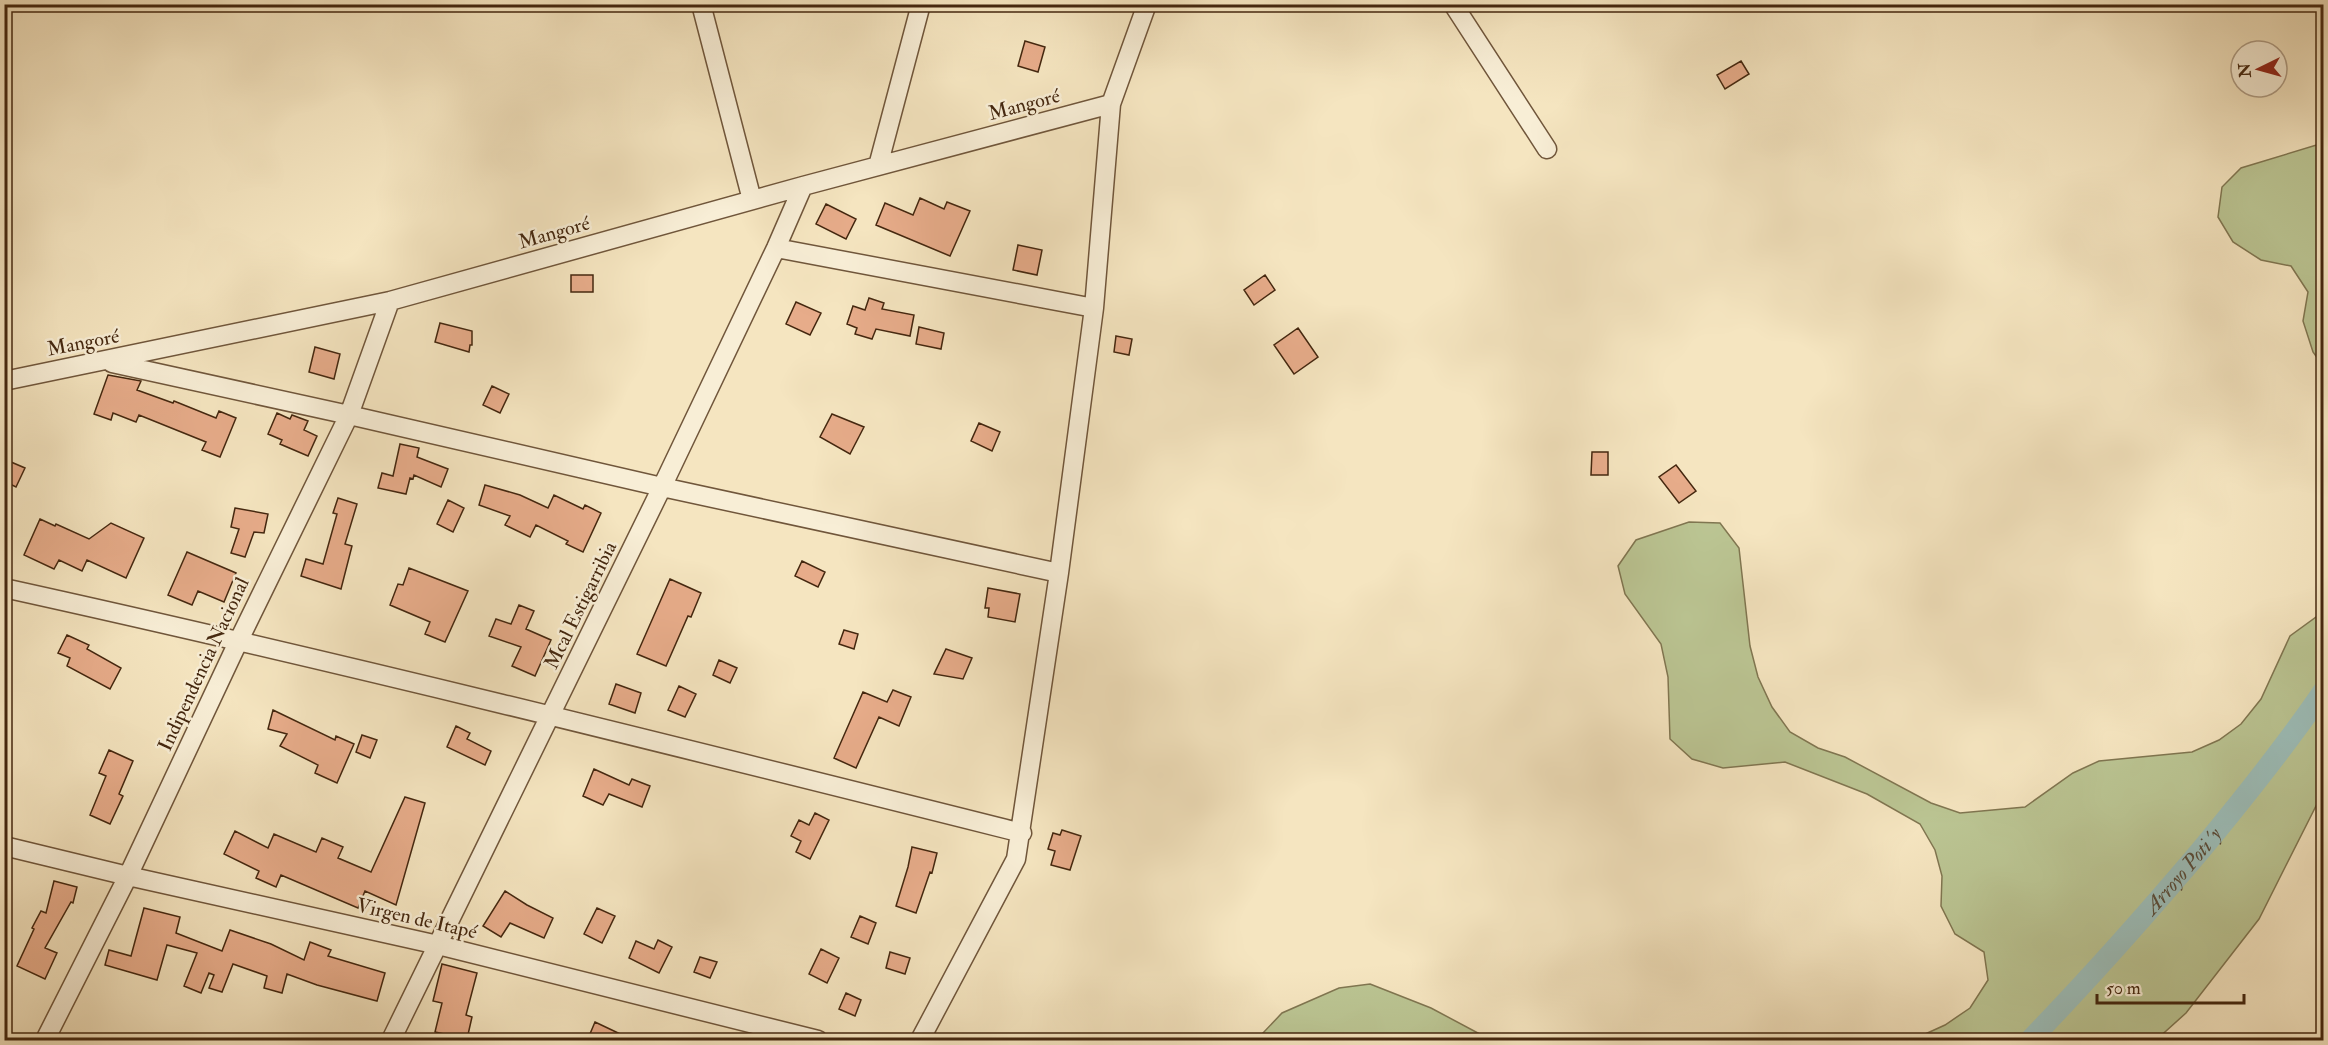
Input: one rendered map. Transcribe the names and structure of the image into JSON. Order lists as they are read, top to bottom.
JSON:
{
  "streets": {
    "street": [
      "Mangoré",
      "Mcal Estigarribia",
      "Indipendencia Nacional",
      "Virgen de Itapé"
    ]
  },
  "crossings": [
    ["Mangoré", "Mcal Estigarribia"],
    ["Mangoré", "Indipendencia Nacional"],
    ["Mcal Estigarribia", "Virgen de Itapé"],
    ["Indipendencia Nacional", "Virgen de Itapé"]
  ],
  "water": ["Arroyo Poti´y"],
  "scale_bar": "50 m",
  "north": "left"
}
